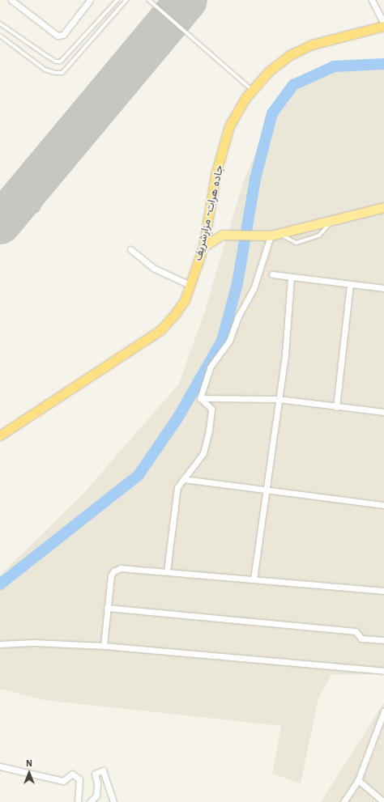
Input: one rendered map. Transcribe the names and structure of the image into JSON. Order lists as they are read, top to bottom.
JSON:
{
  "streets": {
    "highway": ["جاده هرات- مزارشریف"]
  },
  "north": "top"
}
